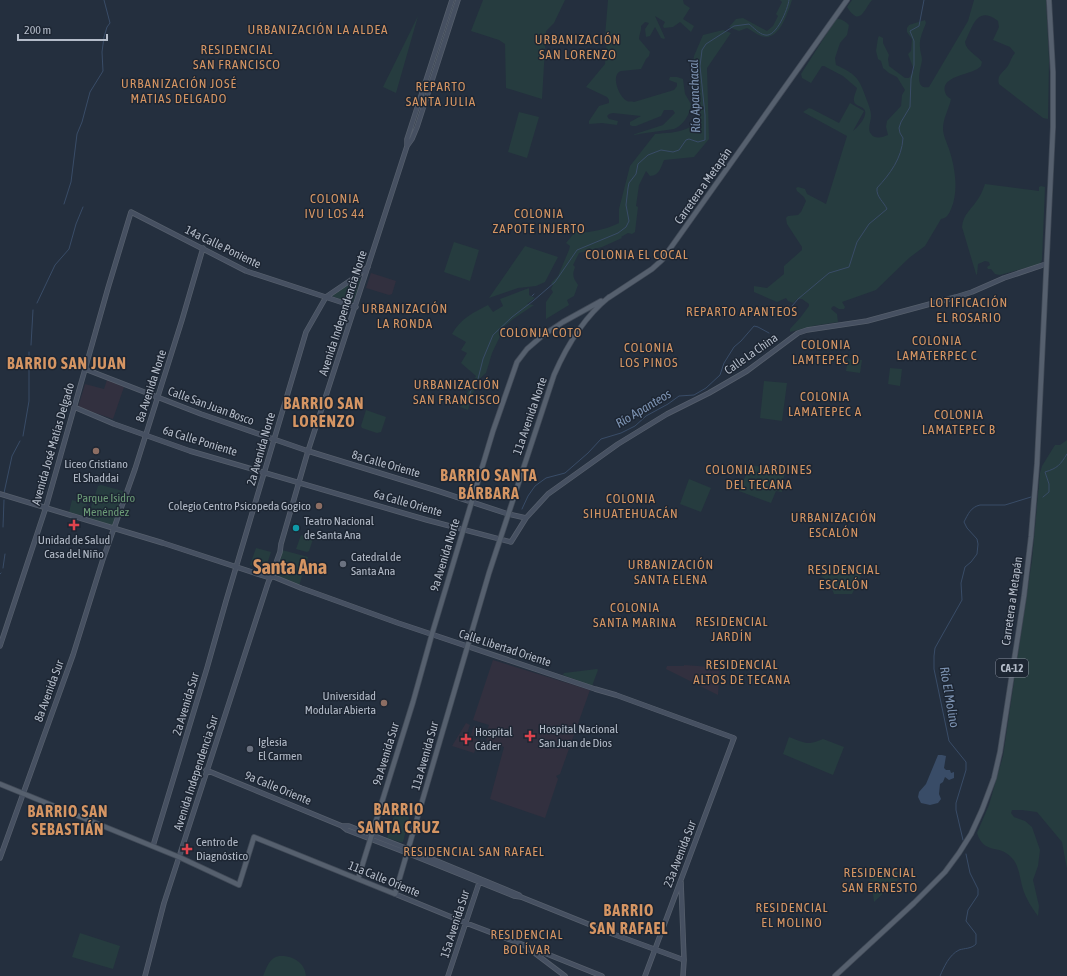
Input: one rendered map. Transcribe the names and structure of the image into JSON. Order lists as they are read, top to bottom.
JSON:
{
  "streets": {
    "main road": [
      "Carretera a Metapán",
      "11a Avenida Norte",
      "9a Avenida Norte",
      "CA-12",
      "9a Avenida Sur",
      "11a Avenida Sur",
      "11a Calle Oriente"
    ],
    "street": [
      "14a Calle Poniente",
      "Avenida Independencia Norte",
      "Calle La China",
      "8a Avenida Norte",
      "Calle San Juan Bosco",
      "6a Calle Poniente",
      "Avenida José Matías Delgado",
      "2a Avenida Norte",
      "8a Calle Oriente",
      "6a Calle Oriente",
      "Calle Libertad Oriente",
      "8a Avenida Sur",
      "2a Avenida Sur",
      "Avenida Independencia Sur",
      "9a Calle Oriente",
      "23a Avenida Sur",
      "15a Avenida Sur"
    ]
  },
  "crossings": [
    ["Carretera a Metapán", "Calle La China"],
    ["Carretera a Metapán", "11a Avenida Norte"],
    ["Carretera a Metapán", "9a Avenida Norte"],
    ["Carretera a Metapán", "CA-12"],
    ["14a Calle Poniente", "Avenida Independencia Norte"],
    ["14a Calle Poniente", "8a Avenida Norte"],
    ["14a Calle Poniente", "Avenida José Matías Delgado"],
    ["14a Calle Poniente", "2a Avenida Norte"],
    ["Avenida Independencia Norte", "Calle San Juan Bosco"],
    ["Avenida Independencia Norte", "6a Calle Poniente"],
    ["Avenida Independencia Norte", "2a Avenida Norte"],
    ["Avenida Independencia Norte", "8a Calle Oriente"],
    ["Avenida Independencia Norte", "6a Calle Oriente"],
    ["Avenida Independencia Norte", "Calle Libertad Oriente"],
    ["Avenida Independencia Norte", "Avenida Independencia Sur"],
    ["Calle La China", "8a Calle Oriente"],
    ["Calle La China", "6a Calle Oriente"],
    ["Calle La China", "CA-12"],
    ["8a Avenida Norte", "Calle San Juan Bosco"],
    ["8a Avenida Norte", "6a Calle Poniente"],
    ["8a Avenida Norte", "Calle Libertad Oriente"],
    ["8a Avenida Norte", "8a Avenida Sur"],
    ["Calle San Juan Bosco", "Avenida José Matías Delgado"],
    ["Calle San Juan Bosco", "2a Avenida Norte"],
    ["Calle San Juan Bosco", "8a Calle Oriente"],
    ["11a Avenida Norte", "8a Calle Oriente"],
    ["11a Avenida Norte", "6a Calle Oriente"],
    ["11a Avenida Norte", "9a Avenida Norte"],
    ["11a Avenida Norte", "Calle Libertad Oriente"],
    ["11a Avenida Norte", "11a Avenida Sur"],
    ["6a Calle Poniente", "Avenida José Matías Delgado"],
    ["6a Calle Poniente", "2a Avenida Norte"],
    ["6a Calle Poniente", "6a Calle Oriente"],
    ["Avenida José Matías Delgado", "Calle Libertad Oriente"],
    ["2a Avenida Norte", "Calle Libertad Oriente"],
    ["2a Avenida Norte", "2a Avenida Sur"],
    ["8a Calle Oriente", "9a Avenida Norte"],
    ["6a Calle Oriente", "9a Avenida Norte"],
    ["9a Avenida Norte", "Calle Libertad Oriente"],
    ["9a Avenida Norte", "9a Avenida Sur"],
    ["Calle Libertad Oriente", "8a Avenida Sur"],
    ["Calle Libertad Oriente", "2a Avenida Sur"],
    ["Calle Libertad Oriente", "9a Avenida Sur"],
    ["Calle Libertad Oriente", "11a Avenida Sur"],
    ["Calle Libertad Oriente", "Avenida Independencia Sur"],
    ["Calle Libertad Oriente", "23a Avenida Sur"],
    ["9a Avenida Sur", "9a Calle Oriente"],
    ["9a Avenida Sur", "11a Calle Oriente"],
    ["11a Avenida Sur", "9a Calle Oriente"],
    ["11a Avenida Sur", "11a Calle Oriente"],
    ["Avenida Independencia Sur", "9a Calle Oriente"],
    ["Avenida Independencia Sur", "11a Calle Oriente"],
    ["9a Calle Oriente", "23a Avenida Sur"],
    ["9a Calle Oriente", "15a Avenida Sur"],
    ["11a Calle Oriente", "15a Avenida Sur"]
  ],
  "districts": [
    "URBANIZACIÓN LA ALDEA",
    "URBANIZACIÓN SAN LORENZO",
    "RESIDENCIAL SAN FRANCISCO",
    "URBANIZACIÓN JOSÉ MATIAS DELGADO",
    "REPARTO SANTA JULIA",
    "COLONIA IVU LOS 44",
    "COLONIA ZAPOTE INJERTO",
    "COLONIA EL COCAL",
    "LOTIFICACIÓN EL ROSARIO",
    "URBANIZACIÓN LA RONDA",
    "REPARTO APANTEOS",
    "COLONIA COTO",
    "COLONIA LAMATERPEC C",
    "COLONIA LAMTEPEC D",
    "COLONIA LOS PINOS",
    "BARRIO SAN JUAN",
    "URBANIZACIÓN SAN FRANCISCO",
    "COLONIA LAMATEPEC A",
    "BARRIO SAN LORENZO",
    "COLONIA LAMATEPEC B",
    "COLONIA JARDINES DEL TECANA",
    "BARRIO SANTA BÁRBARA",
    "COLONIA SIHUATEHUACÁN",
    "URBANIZACIÓN ESCALÓN",
    "URBANIZACIÓN SANTA ELENA",
    "Santa Ana",
    "RESIDENCIAL ESCALÓN",
    "COLONIA SANTA MARINA",
    "RESIDENCIAL JARDÍN",
    "RESIDENCIAL ALTOS DE TECANA",
    "BARRIO SANTA CRUZ",
    "BARRIO SAN SEBASTIÁN",
    "RESIDENCIAL SAN RAFAEL",
    "RESIDENCIAL SAN ERNESTO",
    "RESIDENCIAL EL MOLINO",
    "BARRIO SAN RAFAEL",
    "RESIDENCIAL BOLÍVAR"
  ],
  "water": ["Río Apanchacal", "Río Apanteos", "Río El Molino"],
  "parks": ["Parque Isidro Menéndez"],
  "places": {
    "other": [
      "Liceo Cristiano El Shaddai",
      "Colegio Centro Psicopeda Gogico",
      "Teatro Nacional de Santa Ana",
      "Catedral de Santa Ana",
      "Universidad Modular Abierta",
      "Iglesia El Carmen"
    ],
    "health": [
      "Unidad de Salud Casa del Niño",
      "Hospital Nacional San Juan de Dios",
      "Hospital Cáder",
      "Centro de Diagnóstico"
    ]
  },
  "scale_bar": "200 m"
}
